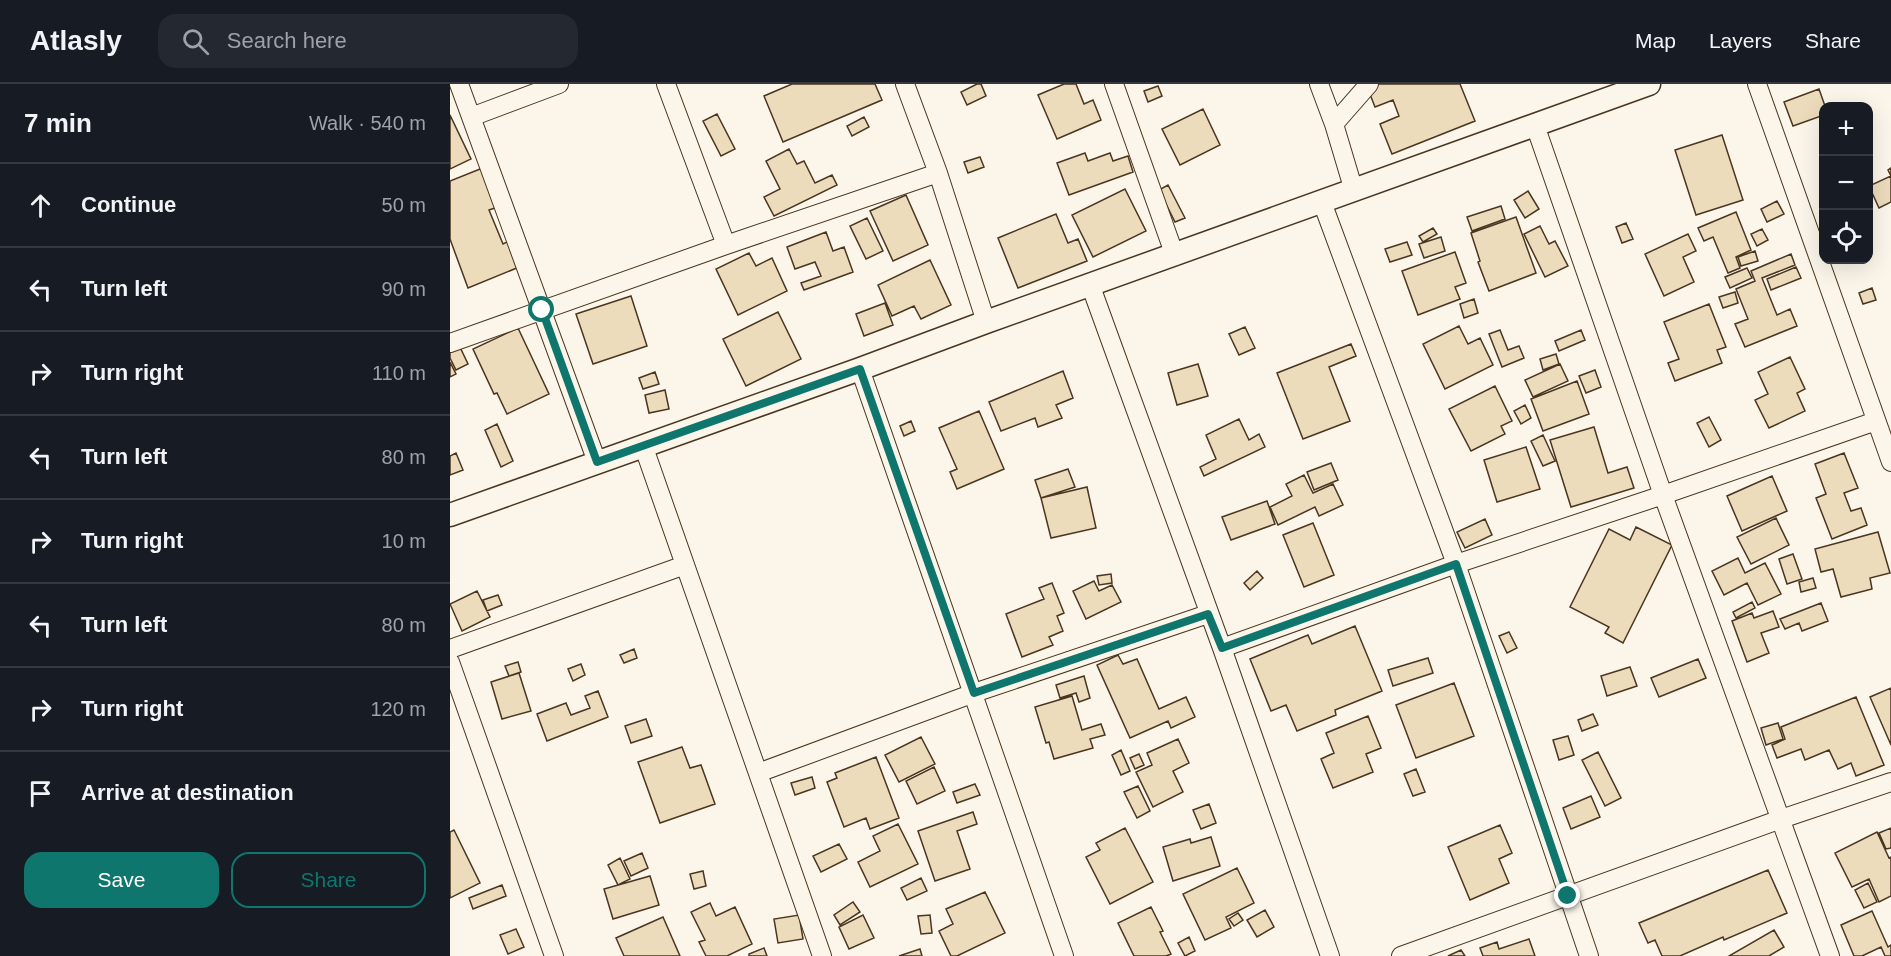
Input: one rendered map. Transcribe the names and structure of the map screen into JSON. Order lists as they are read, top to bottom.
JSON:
{
  "page": {
    "header": "Atlasly",
    "search": "Search here",
    "nav": ["Map", "Layers", "Share"],
    "heading": ["7 min", "Walk · 540 m"],
    "map_buttons": ["+", "−"],
    "list": [
      ["Continue", "50 m"],
      ["Turn left", "90 m"],
      ["Turn right", "110 m"],
      ["Turn left", "80 m"],
      ["Turn right", "10 m"],
      ["Turn left", "80 m"],
      ["Turn right", "120 m"],
      "Arrive at destination"
    ],
    "buttons": ["Save", "Share"]
  }
}
